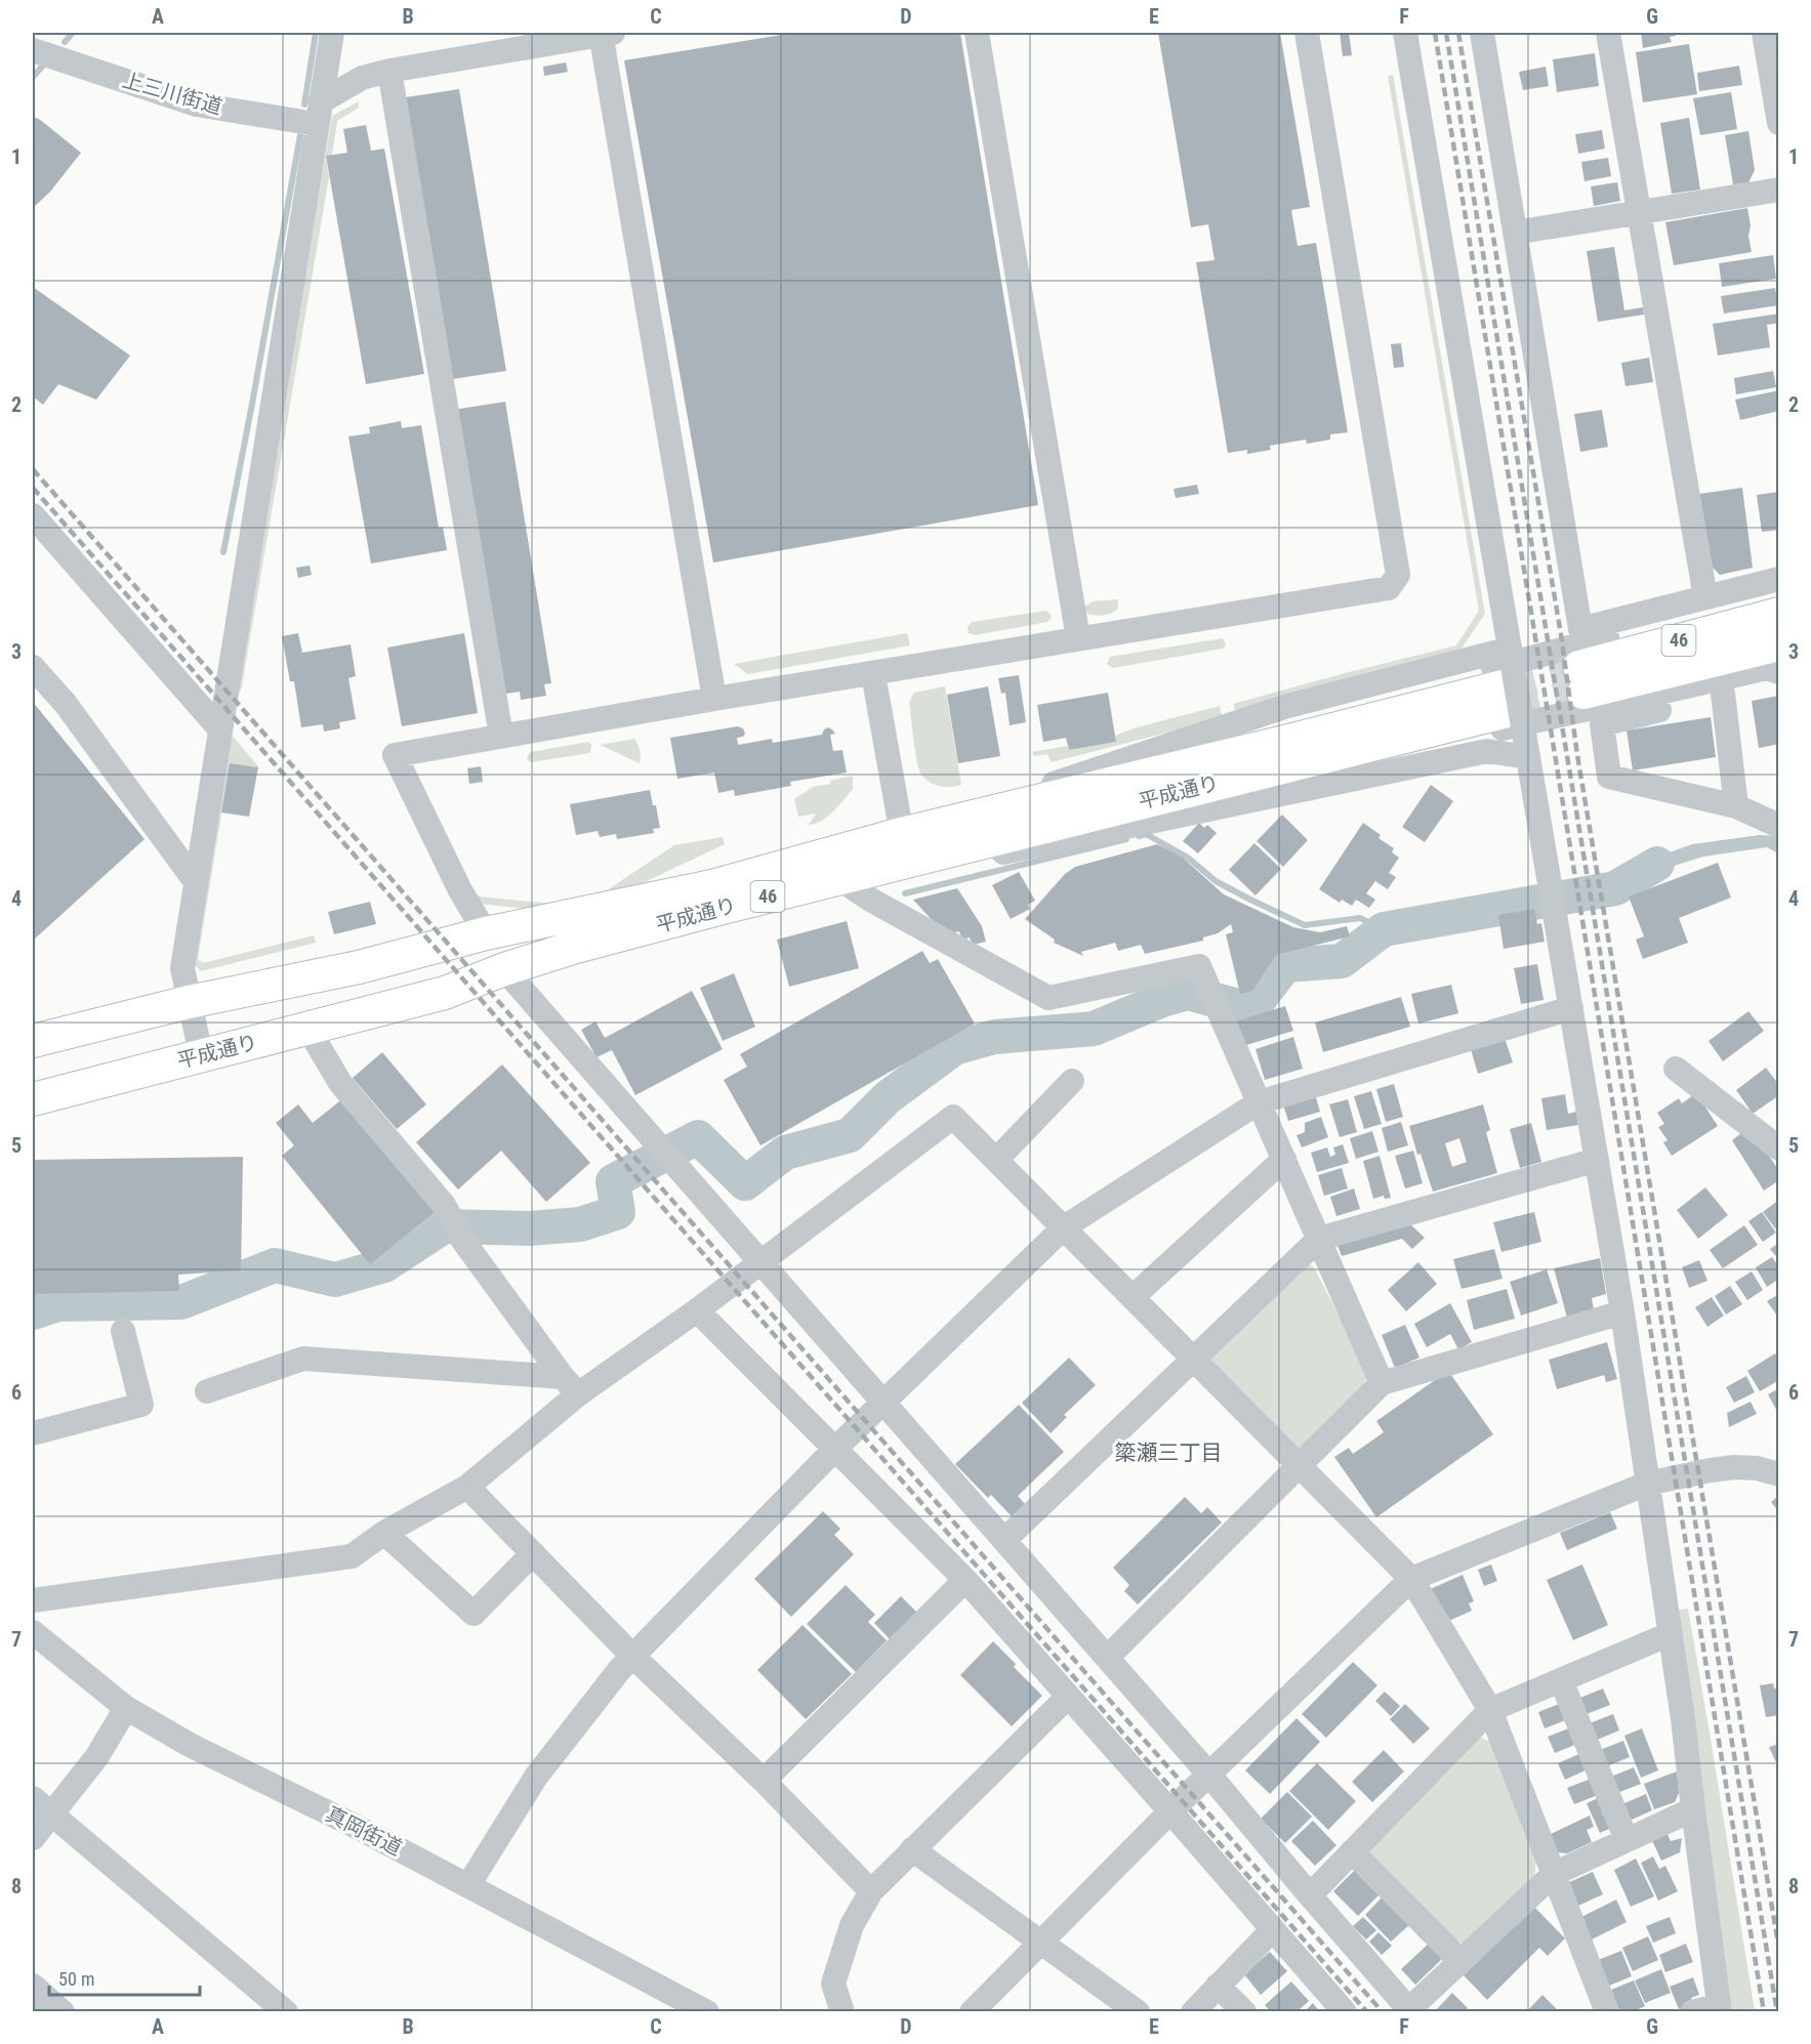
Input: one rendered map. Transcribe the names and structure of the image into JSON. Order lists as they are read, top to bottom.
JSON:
{
  "streets": {
    "main road": ["46", "平成通り"],
    "street": ["上三川街道", "真岡街道"]
  },
  "districts": ["簗瀬三丁目"],
  "scale_bar": "50 m",
  "grid": {
    "columns": [
      "A",
      "B",
      "C",
      "D",
      "E",
      "F",
      "G"
    ],
    "rows": [
      "1",
      "2",
      "3",
      "4",
      "5",
      "6",
      "7",
      "8"
    ]
  }
}
